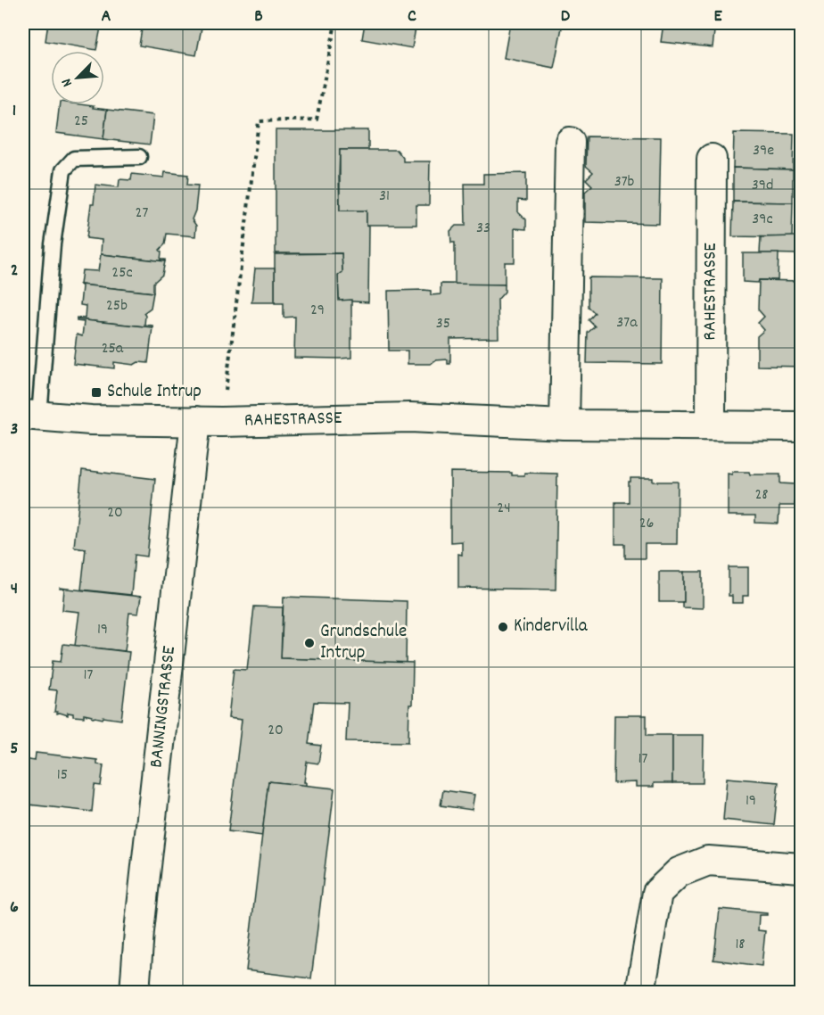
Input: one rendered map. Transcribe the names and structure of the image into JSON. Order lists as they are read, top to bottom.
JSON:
{
  "streets": {
    "street": ["RAHESTRASSE", "BANNINGSTRASSE"]
  },
  "crossings": [
    ["RAHESTRASSE", "BANNINGSTRASSE"]
  ],
  "places": {
    "transit": ["Schule Intrup"],
    "other": ["Kindervilla", "Grundschule Intrup"]
  },
  "house_numbers": [
    "25",
    "39e",
    "37b",
    "39d",
    "31",
    "27",
    "39c",
    "33",
    "25c",
    "25b",
    "29",
    "37a",
    "35",
    "25a",
    "28",
    "24",
    "20",
    "26",
    "19",
    "17",
    "20",
    "17",
    "15",
    "19",
    "18"
  ],
  "north": "bottom left",
  "grid": {
    "columns": [
      "A",
      "B",
      "C",
      "D",
      "E"
    ],
    "rows": [
      "1",
      "2",
      "3",
      "4",
      "5",
      "6"
    ]
  }
}
